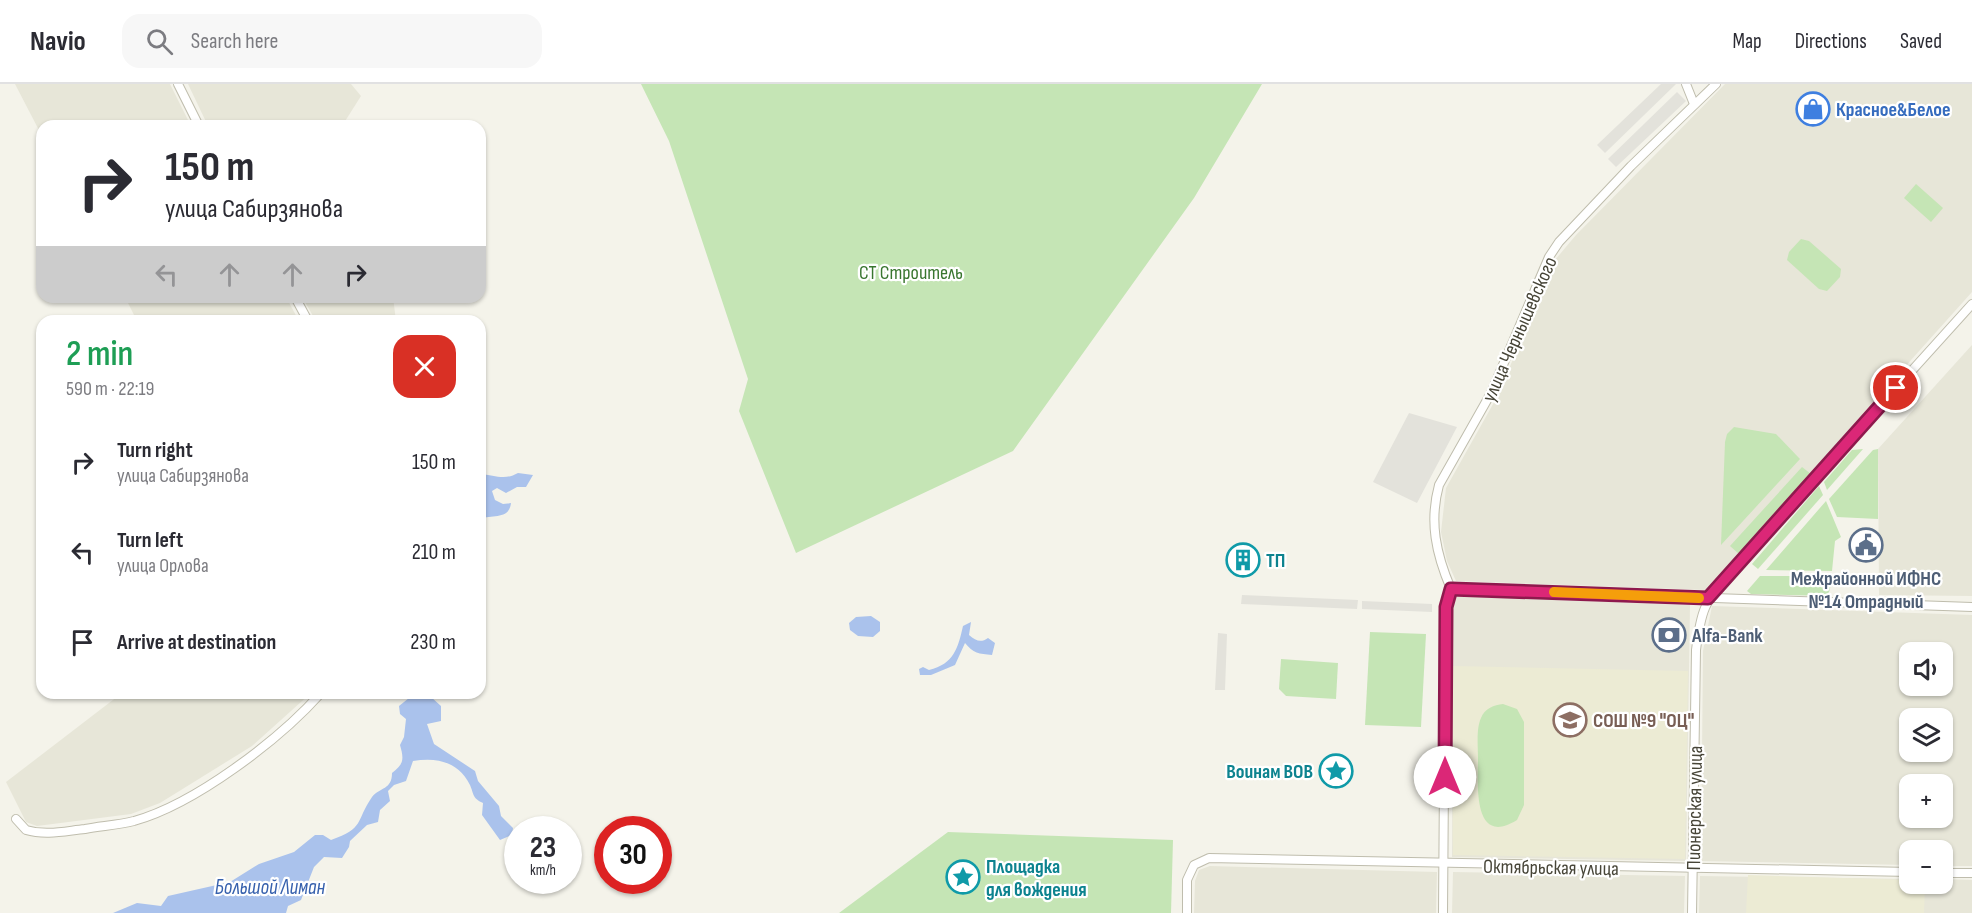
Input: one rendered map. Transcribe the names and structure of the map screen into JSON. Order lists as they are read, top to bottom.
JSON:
{
  "streets": {
    "street": ["улица Чернышевского", "Пионерская улица", "Октябрьская улица"]
  },
  "crossings": [
    ["Пионерская улица", "Октябрьская улица"]
  ],
  "water": ["Большой Лиман"],
  "parks": ["СТ Строитель"],
  "places": {
    "shop": ["Красное&Белое"],
    "public building": ["Межрайонной ИФНС №14 Отрадный"],
    "building": ["ТП"],
    "bank": ["Alfa-Bank"],
    "school or university": ["СОШ №9 \"ОЦ\""],
    "place": ["Воинам ВОВ", "Площадка для вождения"]
  },
  "page": {
    "header": "Navio",
    "search": "Search here",
    "nav": ["Map", "Directions", "Saved"],
    "turn": ["150 m", "улица Сабирзянова"],
    "heading": ["2 min", "590 m · 22:19"],
    "list": [
      {
        "name": "Turn right",
        "note": "улица Сабирзянова",
        "value": "150 m"
      },
      {
        "name": "Turn left",
        "note": "улица Орлова",
        "value": "210 m"
      },
      {
        "name": "Arrive at destination",
        "value": "230 m"
      }
    ],
    "map_buttons": ["+", "−"],
    "speed": "23 km/h",
    "limit": "30"
  }
}
